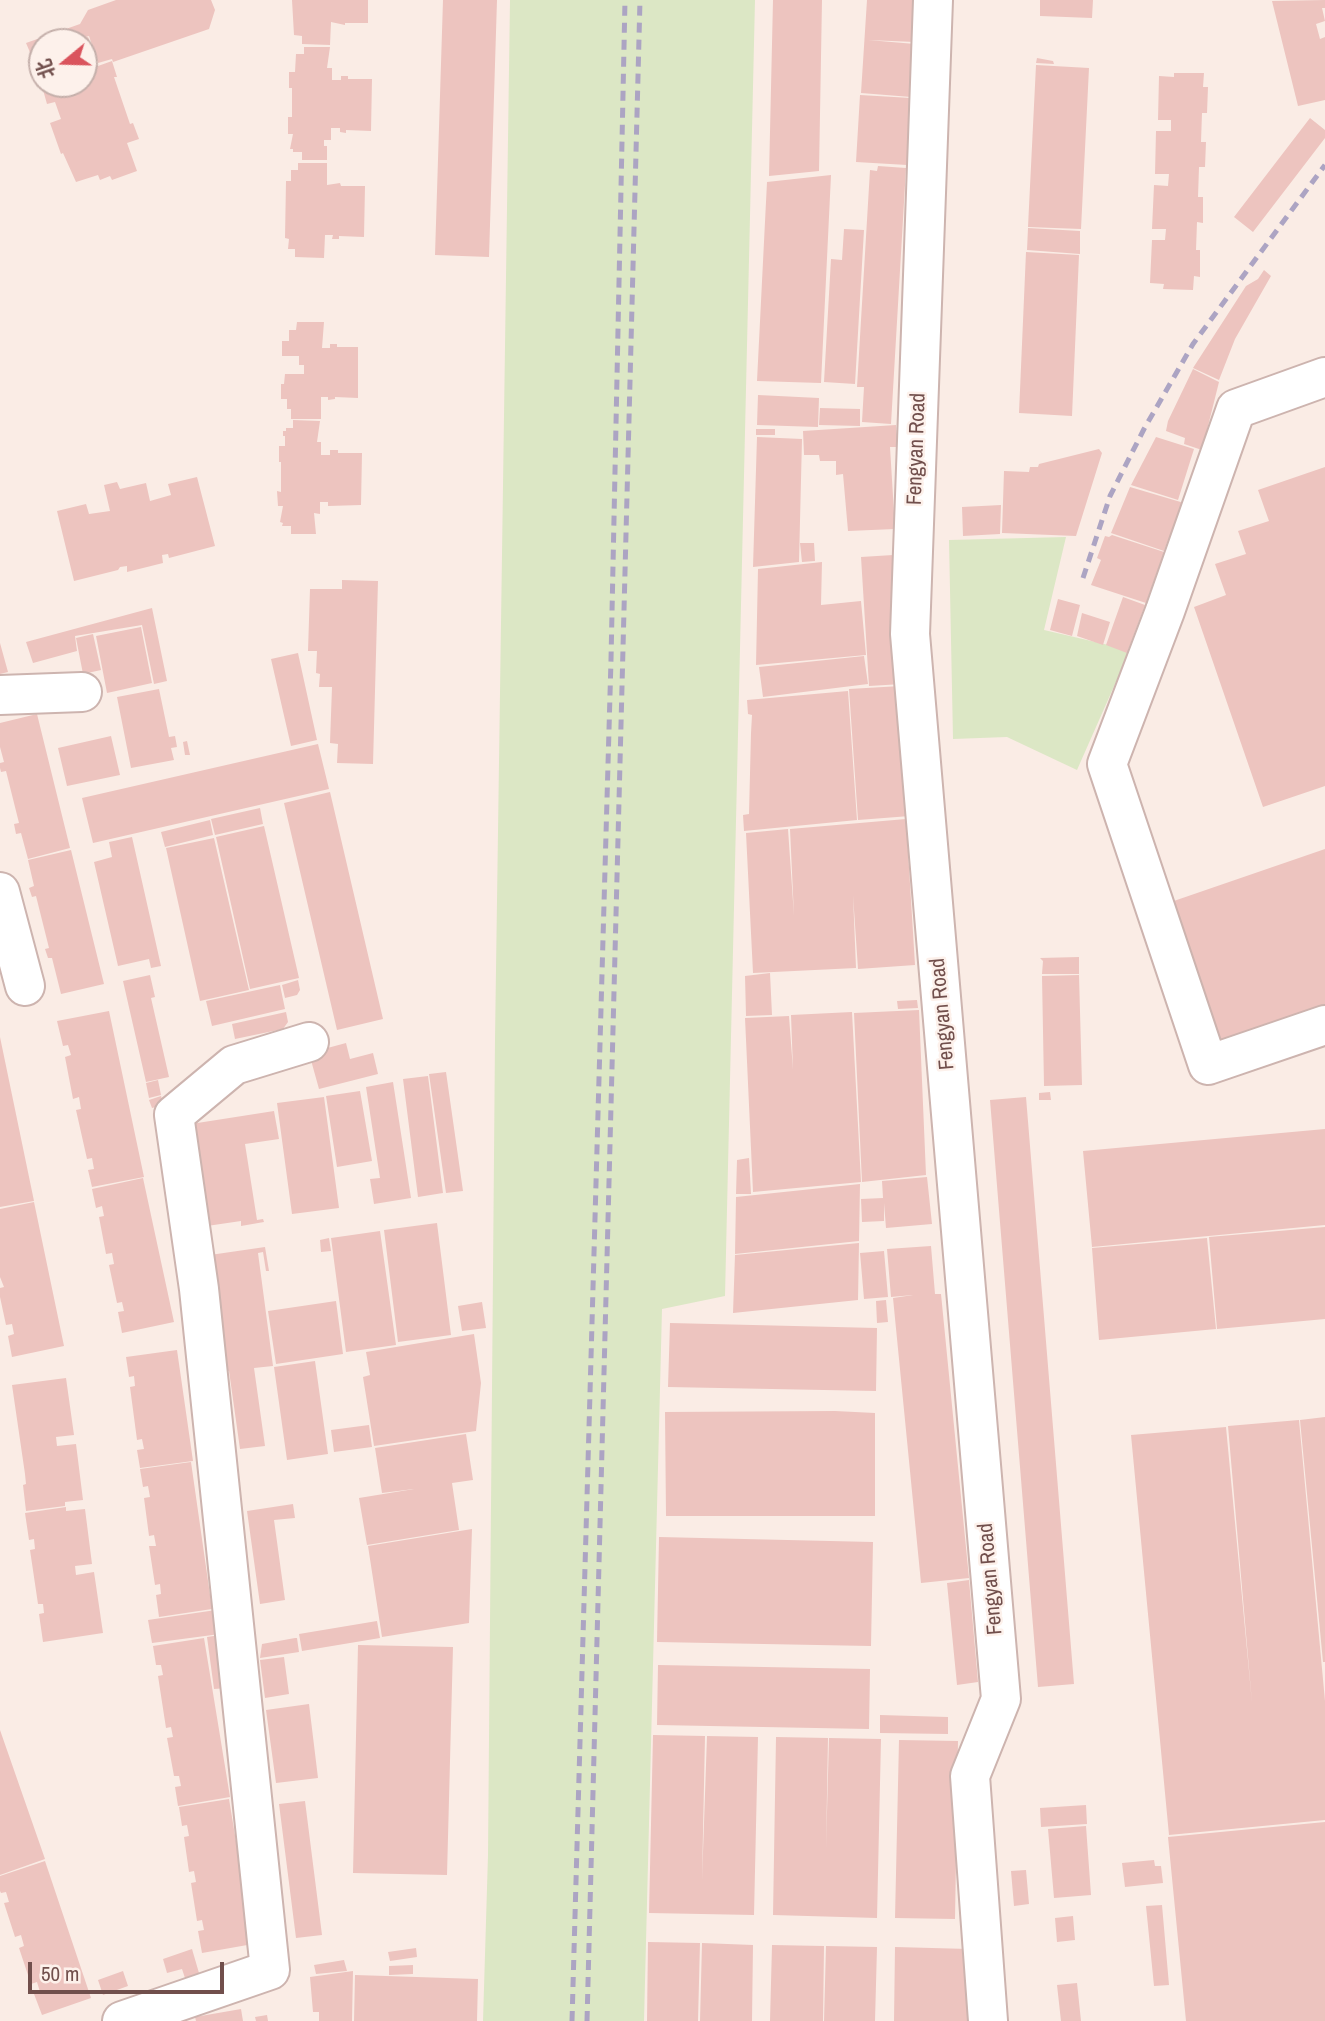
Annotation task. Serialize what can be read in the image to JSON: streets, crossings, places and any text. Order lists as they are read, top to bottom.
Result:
{
  "streets": {
    "street": ["Fengyan Road"]
  },
  "scale_bar": "50 m",
  "north": "left"
}
